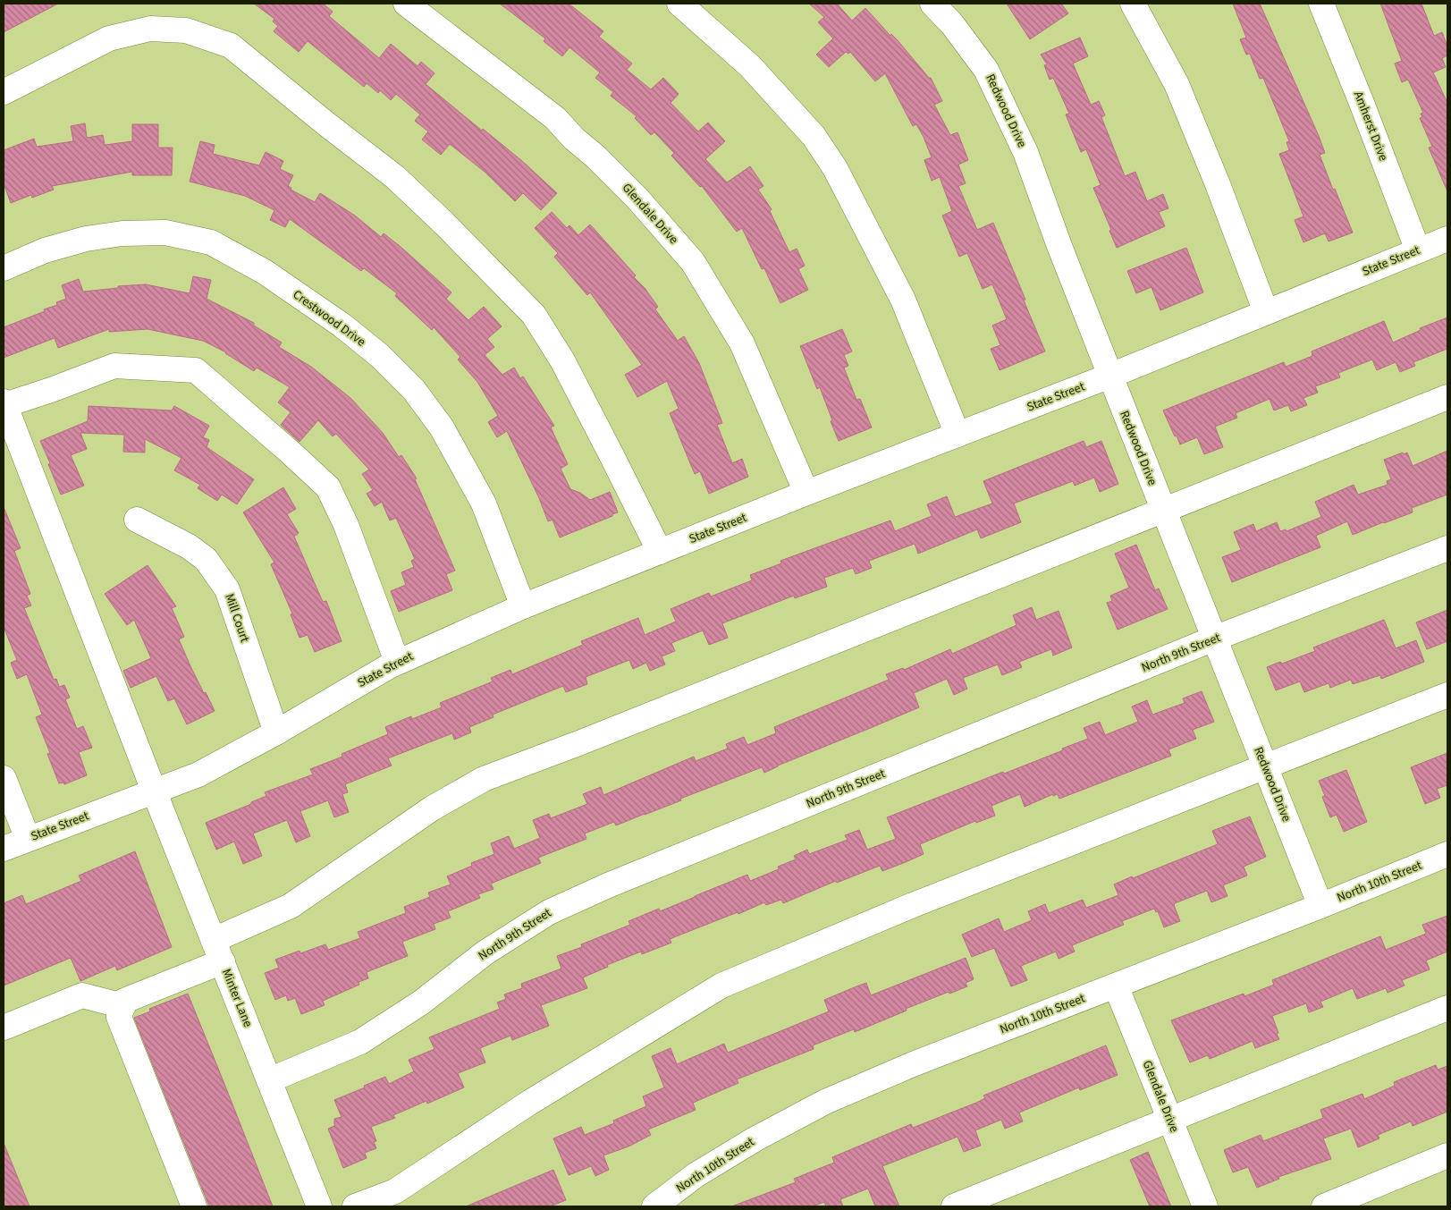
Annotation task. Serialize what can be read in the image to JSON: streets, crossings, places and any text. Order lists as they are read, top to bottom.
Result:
{
  "streets": {
    "street": [
      "Redwood Drive",
      "Amherst Drive",
      "Glendale Drive",
      "State Street",
      "Crestwood Drive",
      "Mill Court",
      "North 9th Street",
      "North 10th Street",
      "Minter Lane"
    ]
  },
  "crossings": [
    ["Redwood Drive", "State Street"],
    ["Redwood Drive", "North 9th Street"],
    ["Redwood Drive", "North 10th Street"],
    ["Amherst Drive", "State Street"],
    ["Glendale Drive", "State Street"],
    ["Glendale Drive", "North 10th Street"],
    ["State Street", "Crestwood Drive"],
    ["State Street", "Mill Court"],
    ["State Street", "Minter Lane"],
    ["North 9th Street", "Minter Lane"]
  ]
}
